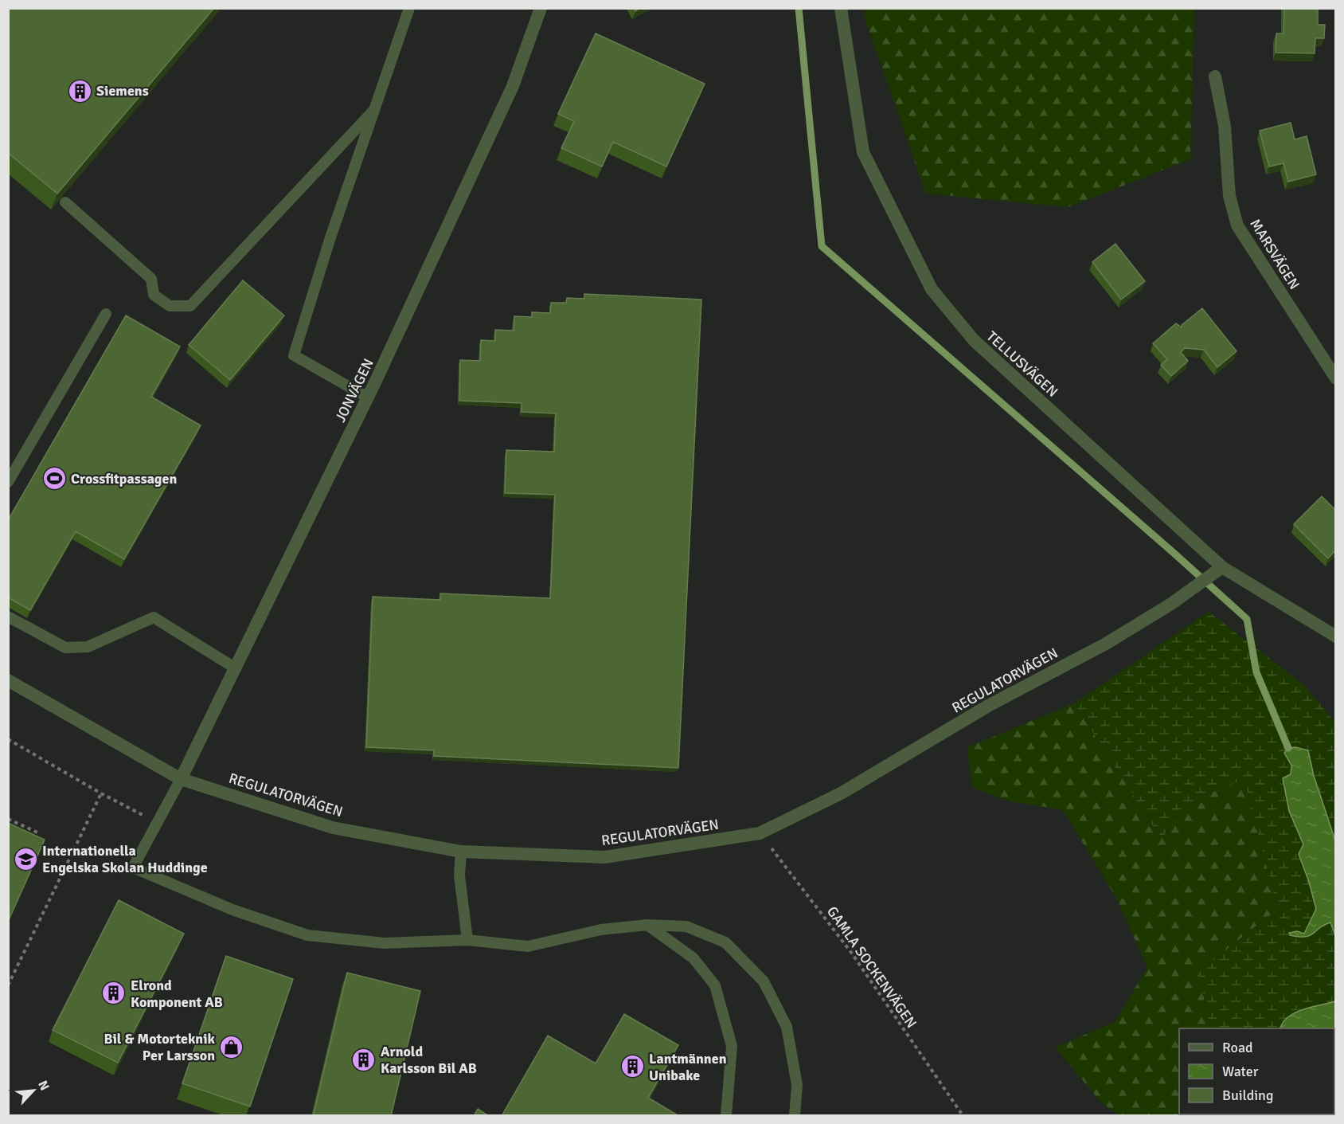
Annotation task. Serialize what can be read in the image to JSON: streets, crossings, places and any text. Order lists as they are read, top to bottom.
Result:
{
  "streets": {
    "street": [
      "MARSVÄGEN",
      "TELLUSVÄGEN",
      "JONVÄGEN",
      "REGULATORVÄGEN"
    ],
    "path": ["GAMLA SOCKENVÄGEN"]
  },
  "crossings": [
    ["TELLUSVÄGEN", "REGULATORVÄGEN"],
    ["JONVÄGEN", "REGULATORVÄGEN"],
    ["REGULATORVÄGEN", "GAMLA SOCKENVÄGEN"]
  ],
  "places": {
    "building": [
      "Siemens",
      "Elrond Komponent AB",
      "Arnold Karlsson Bil AB",
      "Lantmännen Unibake"
    ],
    "sports": ["Crossfitpassagen"],
    "school or university": ["Internationella Engelska Skolan Huddinge"],
    "shop": ["Bil & Motorteknik Per Larsson"]
  },
  "legend": ["Road", "Water", "Building"],
  "north": "top right"
}
